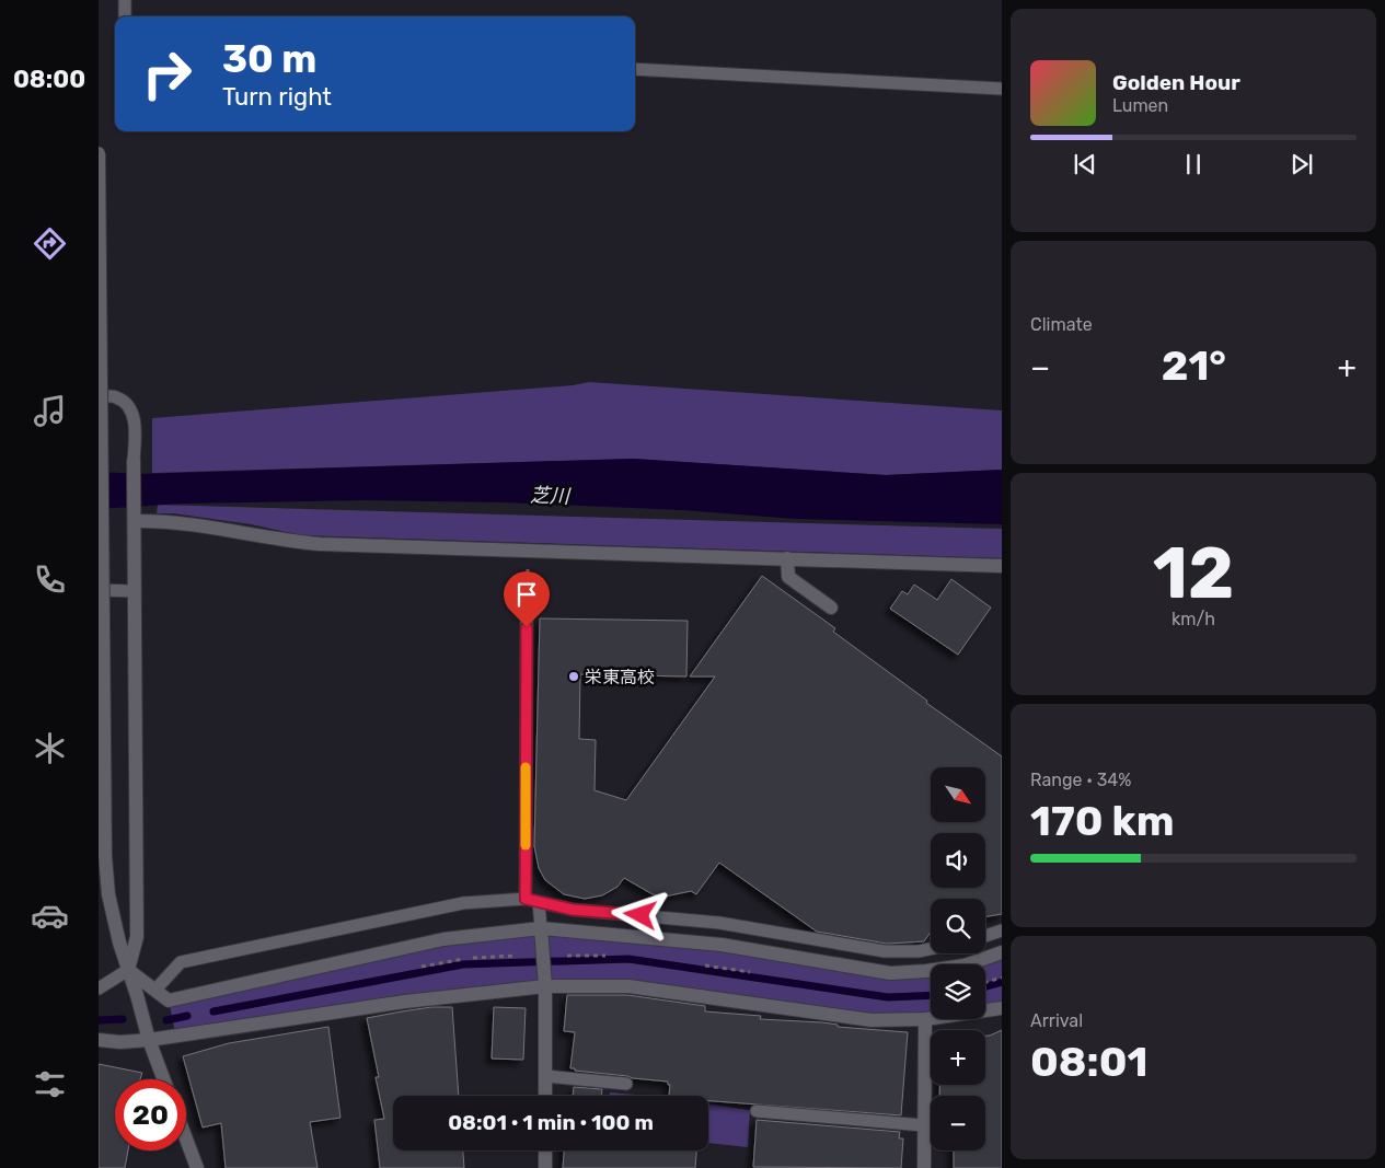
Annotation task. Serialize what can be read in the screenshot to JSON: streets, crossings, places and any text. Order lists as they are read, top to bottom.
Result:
{
  "water": ["芝川"],
  "places": ["栄東高校"],
  "north": "bottom right",
  "page": {
    "tabs": "08:00",
    "turn": ["30 m", "Turn right"],
    "song": ["Golden Hour", "Lumen"],
    "tile": [
      "Climate",
      ["12", "km/h"],
      ["Range · 34%", "170 km"],
      ["Arrival", "08:01"]
    ],
    "heat": ["−", "21°", "+"],
    "map_buttons": ["+", "−"],
    "limit": "20",
    "trip": "08:01 · 1 min · 100 m"
  }
}
